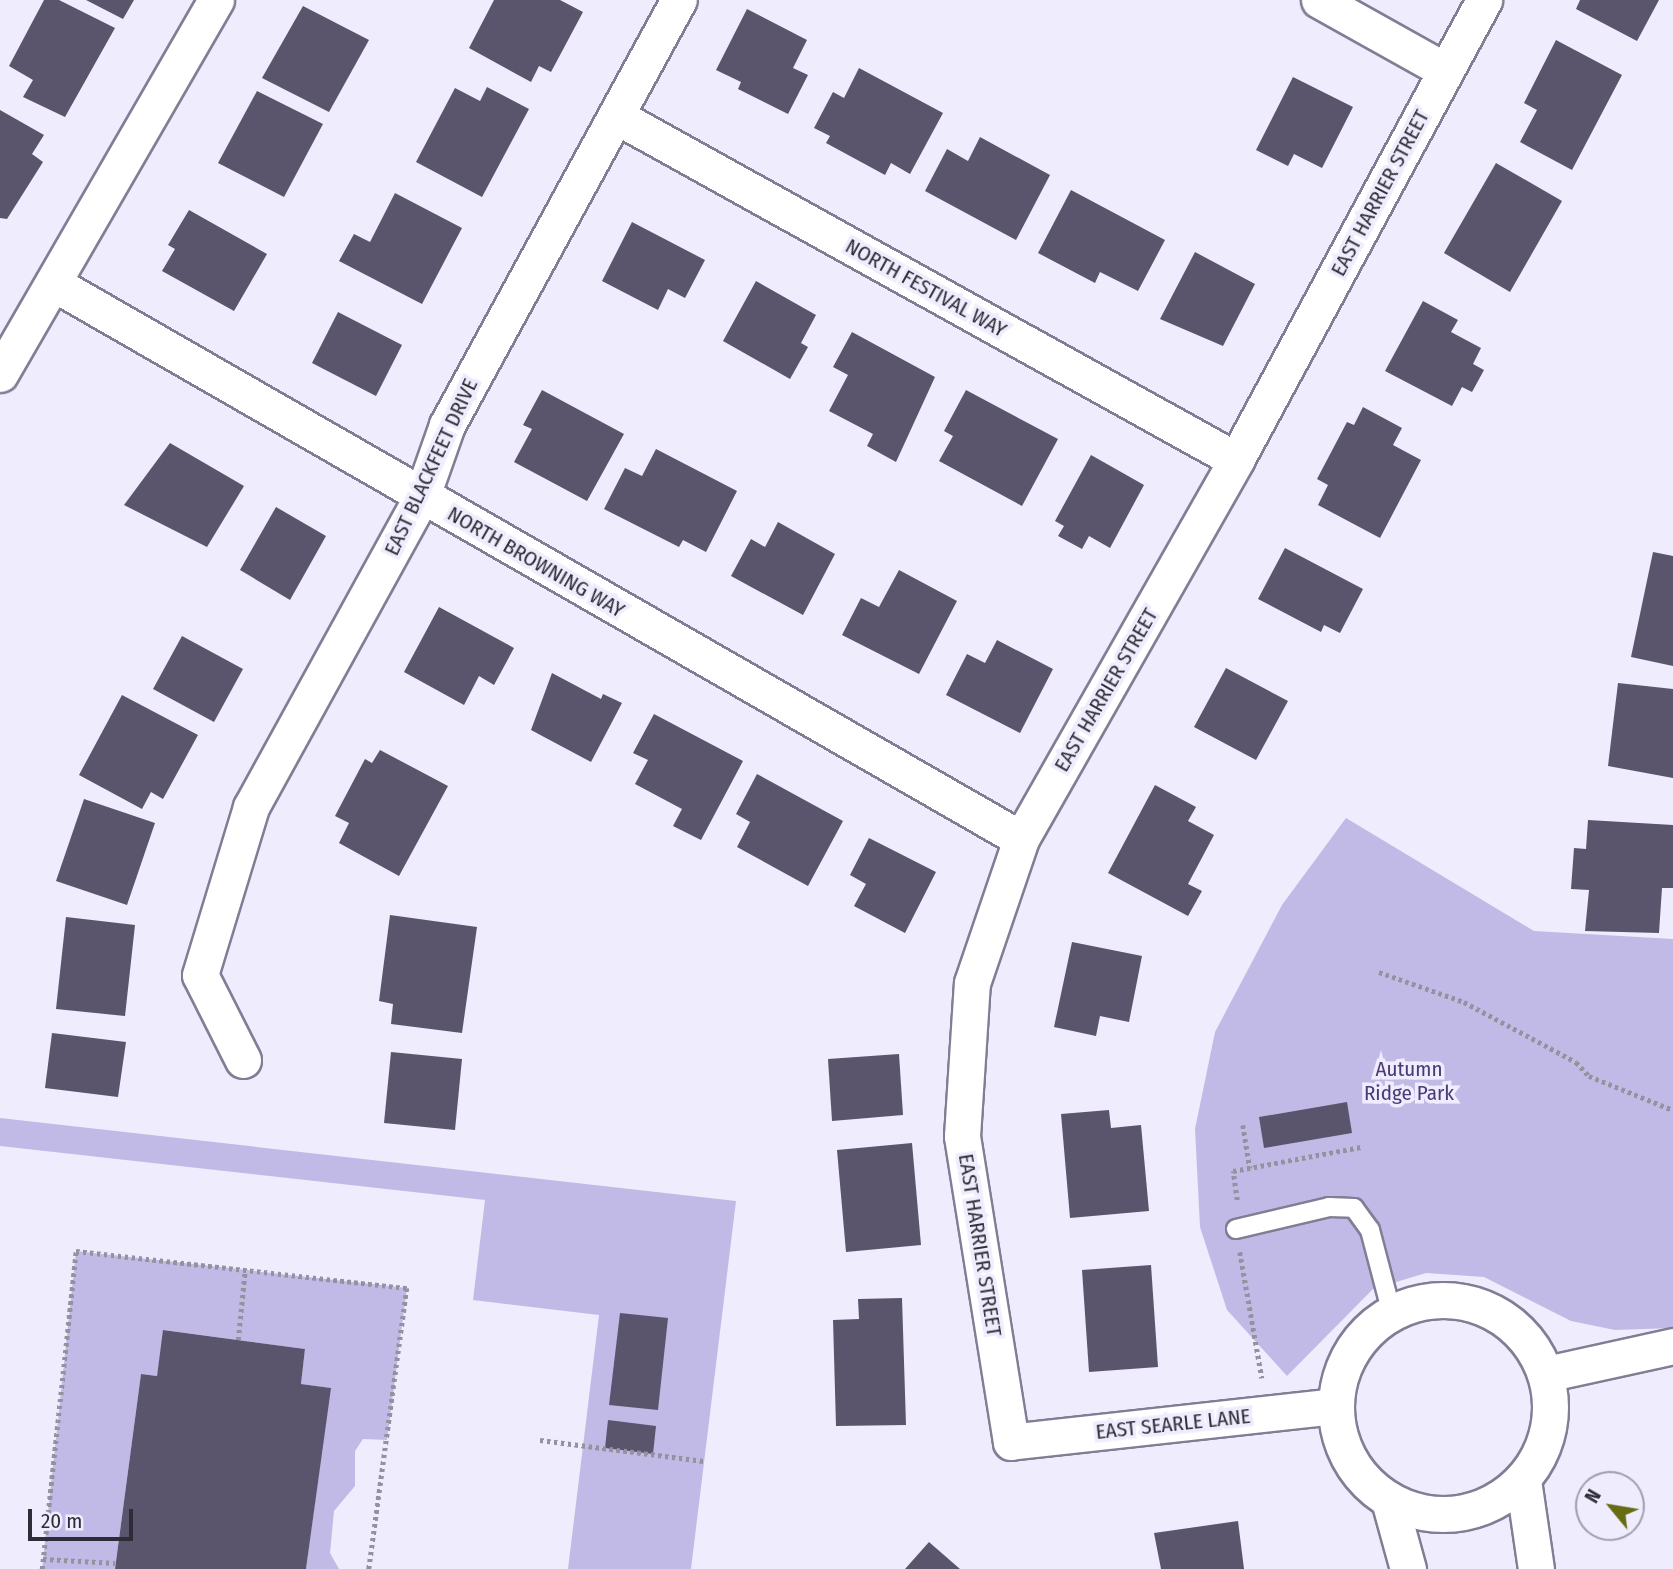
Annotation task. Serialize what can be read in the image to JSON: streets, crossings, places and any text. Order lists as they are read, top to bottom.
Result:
{
  "streets": {
    "street": [
      "EAST HARRIER STREET",
      "NORTH FESTIVAL WAY",
      "EAST BLACKFEET DRIVE",
      "NORTH BROWNING WAY",
      "EAST SEARLE LANE"
    ]
  },
  "crossings": [
    ["EAST HARRIER STREET", "NORTH FESTIVAL WAY"],
    ["EAST HARRIER STREET", "NORTH BROWNING WAY"],
    ["EAST HARRIER STREET", "EAST SEARLE LANE"],
    ["NORTH FESTIVAL WAY", "EAST BLACKFEET DRIVE"],
    ["EAST BLACKFEET DRIVE", "NORTH BROWNING WAY"]
  ],
  "parks": ["Autumn Ridge Park"],
  "scale_bar": "20 m",
  "north": "top left"
}
